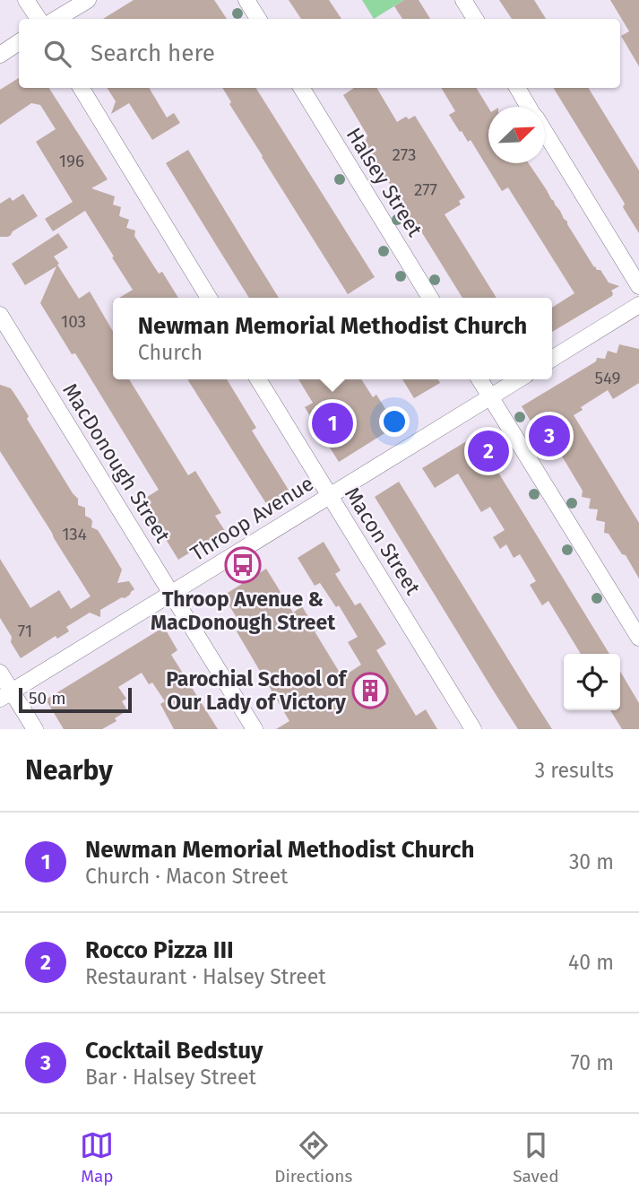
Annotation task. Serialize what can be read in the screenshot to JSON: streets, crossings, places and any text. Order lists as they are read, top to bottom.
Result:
{
  "streets": {
    "street": [
      "Halsey Street",
      "MacDonough Street",
      "Throop Avenue",
      "Macon Street"
    ]
  },
  "crossings": [
    ["MacDonough Street", "Throop Avenue"],
    ["Throop Avenue", "Macon Street"]
  ],
  "places": {
    "bus stop": ["Throop Avenue & MacDonough Street"],
    "building": ["Parochial School of Our Lady of Victory"]
  },
  "house_numbers": [
    "273",
    "196",
    "277",
    "103",
    "549",
    "134",
    "71"
  ],
  "scale_bar": "50 m",
  "north": "top right",
  "page": {
    "search": "Search here",
    "popup": ["Newman Memorial Methodist Church", "Church"],
    "pins": ["1", "3", "2"],
    "scale": "50 m",
    "heading": ["Nearby", "3 results"],
    "list": [
      {
        "mark": "1",
        "name": "Newman Memorial Methodist Church",
        "note": "Church · Macon Street",
        "value": "30 m"
      },
      {
        "mark": "2",
        "name": "Rocco Pizza III",
        "note": "Restaurant · Halsey Street",
        "value": "40 m"
      },
      {
        "mark": "3",
        "name": "Cocktail Bedstuy",
        "note": "Bar · Halsey Street",
        "value": "70 m"
      }
    ],
    "nav": ["Map", "Directions", "Saved"]
  }
}
